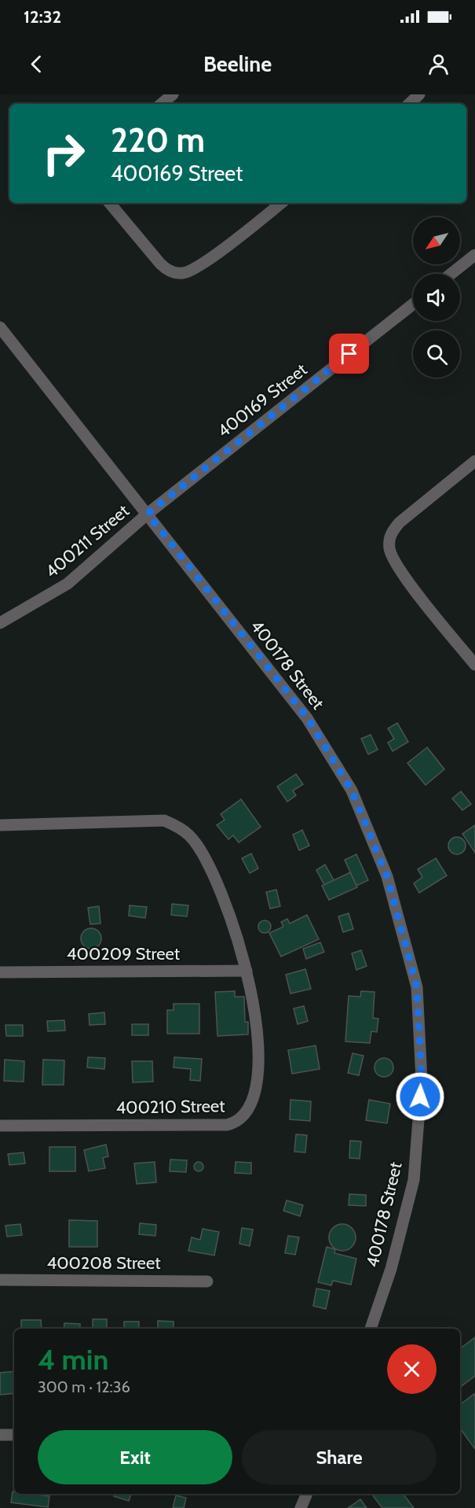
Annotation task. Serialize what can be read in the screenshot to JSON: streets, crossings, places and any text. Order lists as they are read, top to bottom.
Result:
{
  "streets": {
    "street": [
      "400169 Street",
      "400211 Street",
      "400178 Street",
      "400209 Street",
      "400210 Street",
      "400208 Street"
    ]
  },
  "crossings": [
    ["400169 Street", "400211 Street"],
    ["400169 Street", "400178 Street"],
    ["400211 Street", "400178 Street"],
    ["400209 Street", "400210 Street"]
  ],
  "north": "bottom left",
  "page": {
    "status": "12:32",
    "header": "Beeline",
    "turn": ["220 m", "400169 Street"],
    "heading": ["4 min", "300 m · 12:36"],
    "buttons": ["Exit", "Share"]
  }
}
